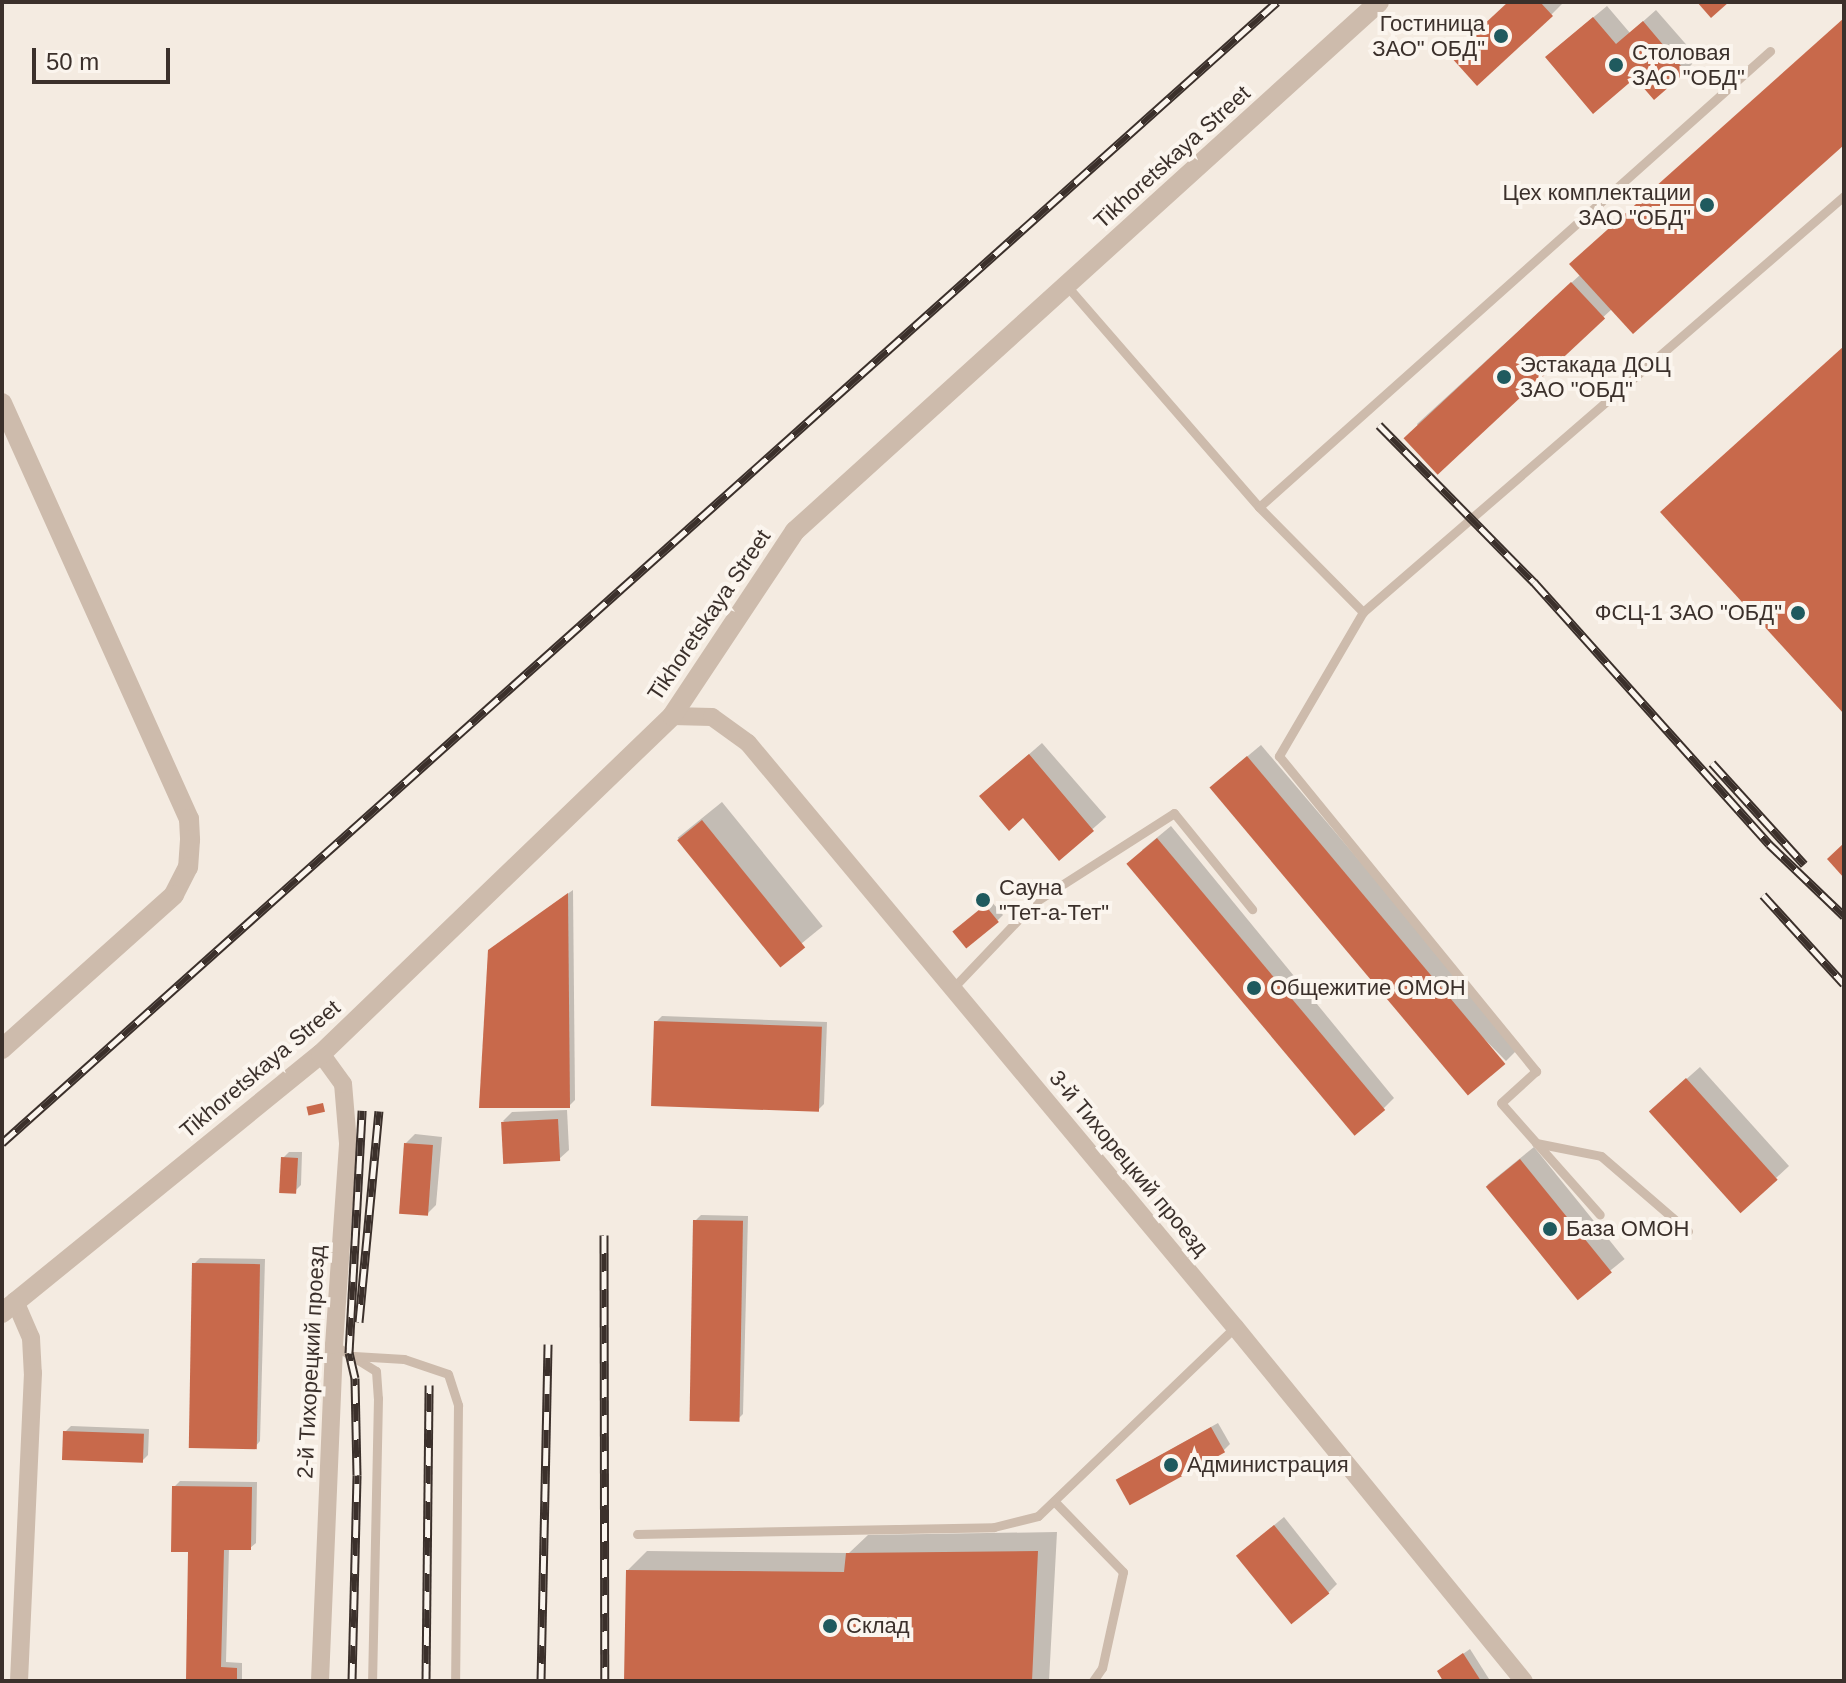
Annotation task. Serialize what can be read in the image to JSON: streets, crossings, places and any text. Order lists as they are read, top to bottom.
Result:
{
  "streets": {
    "street": ["Tikhoretskaya Street", "3-й Тихорецкий проезд", "2-й Тихорецкий проезд"]
  },
  "crossings": [
    ["Tikhoretskaya Street", "3-й Тихорецкий проезд"],
    ["Tikhoretskaya Street", "2-й Тихорецкий проезд"]
  ],
  "places": [
    "Гостиница ЗАО\" ОБД\"",
    "Столовая ЗАО \"ОБД\"",
    "Цех комплектации ЗАО \"ОБД\"",
    "Эстакада ДОЦ ЗАО \"ОБД\"",
    "ФСЦ-1 ЗАО \"ОБД\"",
    "Сауна \"Тет-а-Тет\"",
    "Общежитие ОМОН",
    "База ОМОН",
    "Администрация",
    "Склад"
  ],
  "scale_bar": "50 m"
}
